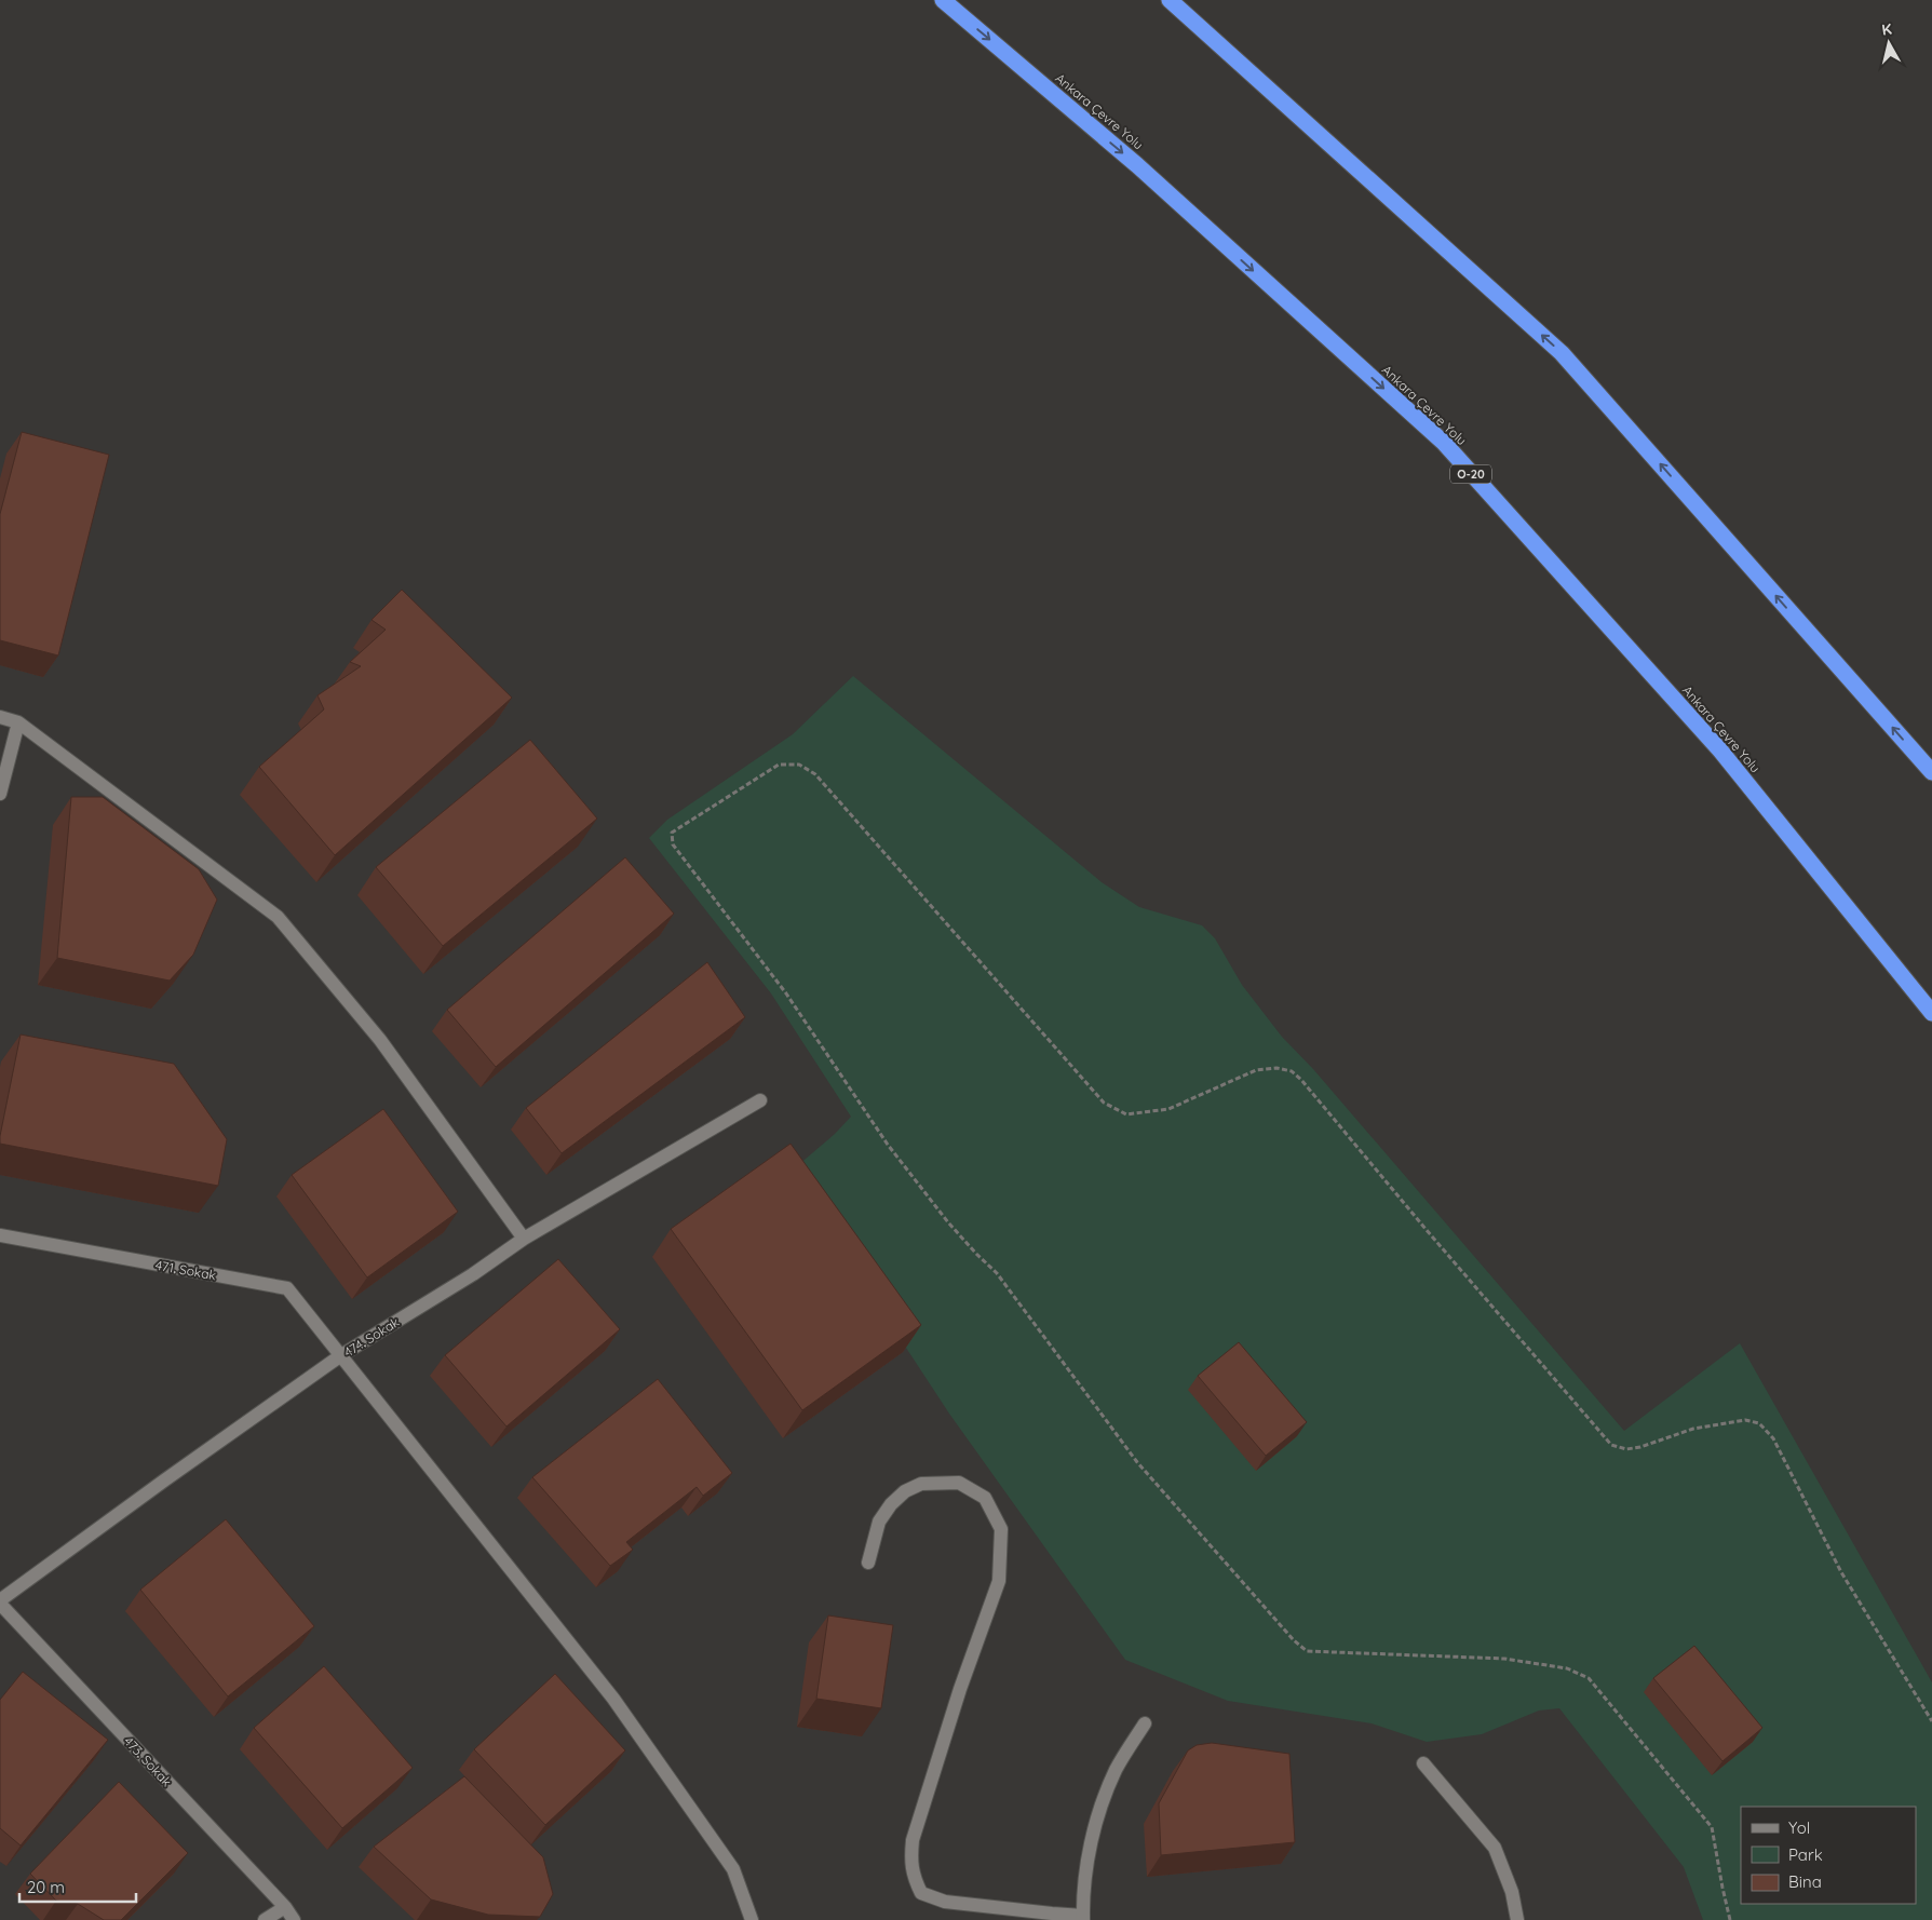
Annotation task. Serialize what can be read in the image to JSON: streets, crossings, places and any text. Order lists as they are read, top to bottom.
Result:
{
  "streets": {
    "highway": ["Ankara Çevre Yolu", "O-20"],
    "street": ["471. Sokak", "474. Sokak", "473. Sokak"]
  },
  "crossings": [
    ["471. Sokak", "474. Sokak"],
    ["474. Sokak", "473. Sokak"]
  ],
  "legend": ["Yol", "Park", "Bina"],
  "scale_bar": "20 m",
  "north": "top"
}
